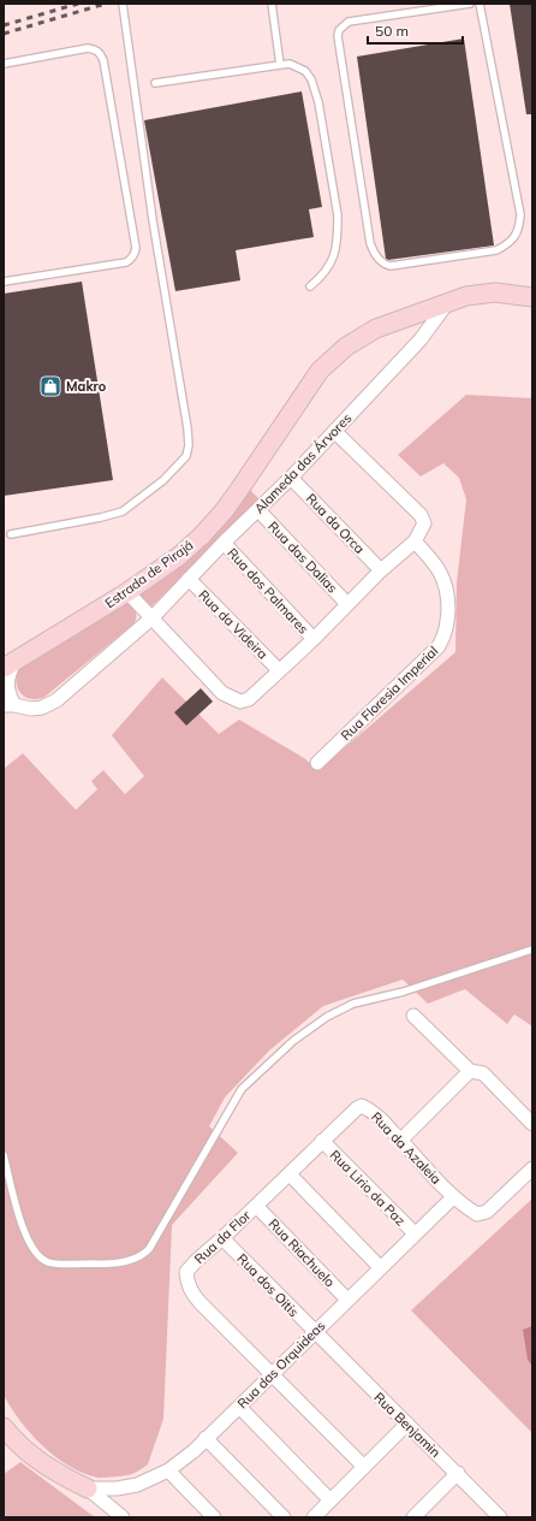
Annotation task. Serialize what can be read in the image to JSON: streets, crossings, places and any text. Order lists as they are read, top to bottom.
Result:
{
  "streets": {
    "main road": ["Estrada de Pirajá"],
    "street": [
      "Alameda das Árvores",
      "Rua da Orca",
      "Rua das Dalias",
      "Rua dos Palmares",
      "Rua da Videira",
      "Rua Floresia Imperial",
      "Rua da Azaleia",
      "Rua Lirio da Paz",
      "Rua da Flor",
      "Rua Riachuelo",
      "Rua dos Oitis",
      "Rua das Orquideas",
      "Rua Benjamin"
    ]
  },
  "crossings": [
    ["Alameda das Árvores", "Rua da Orca"],
    ["Alameda das Árvores", "Rua das Dalias"],
    ["Alameda das Árvores", "Estrada de Pirajá"],
    ["Alameda das Árvores", "Rua dos Palmares"],
    ["Alameda das Árvores", "Rua da Videira"],
    ["Rua da Azaleia", "Rua da Flor"],
    ["Rua da Azaleia", "Rua das Orquideas"],
    ["Rua Lirio da Paz", "Rua da Flor"],
    ["Rua Lirio da Paz", "Rua das Orquideas"],
    ["Rua da Flor", "Rua Riachuelo"],
    ["Rua da Flor", "Rua dos Oitis"],
    ["Rua da Flor", "Rua das Orquideas"],
    ["Rua Riachuelo", "Rua das Orquideas"],
    ["Rua dos Oitis", "Rua das Orquideas"],
    ["Rua dos Oitis", "Rua Benjamin"],
    ["Rua das Orquideas", "Rua Benjamin"]
  ],
  "places": {
    "shop": ["Makro"]
  },
  "scale_bar": "50 m"
}
